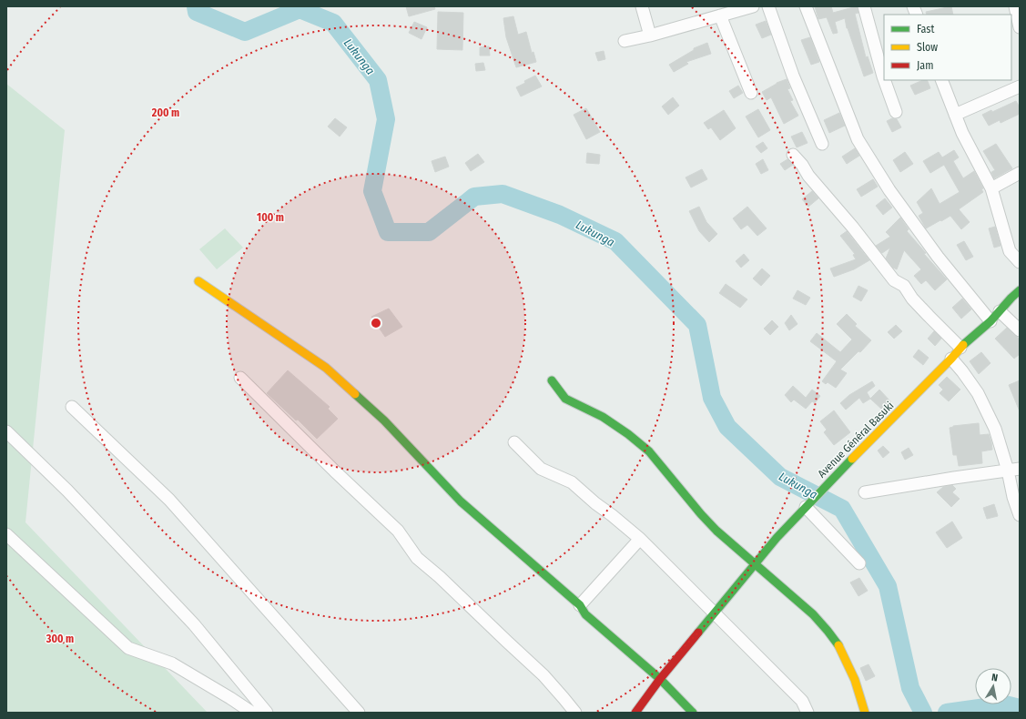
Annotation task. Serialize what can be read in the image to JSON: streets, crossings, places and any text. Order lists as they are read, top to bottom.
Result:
{
  "streets": {
    "street": ["Avenue Général Basuki"]
  },
  "water": ["Lukunga"],
  "legend": ["Fast", "Slow", "Jam"],
  "north": "top",
  "rings": ["200 m", "100 m", "300 m"]
}
